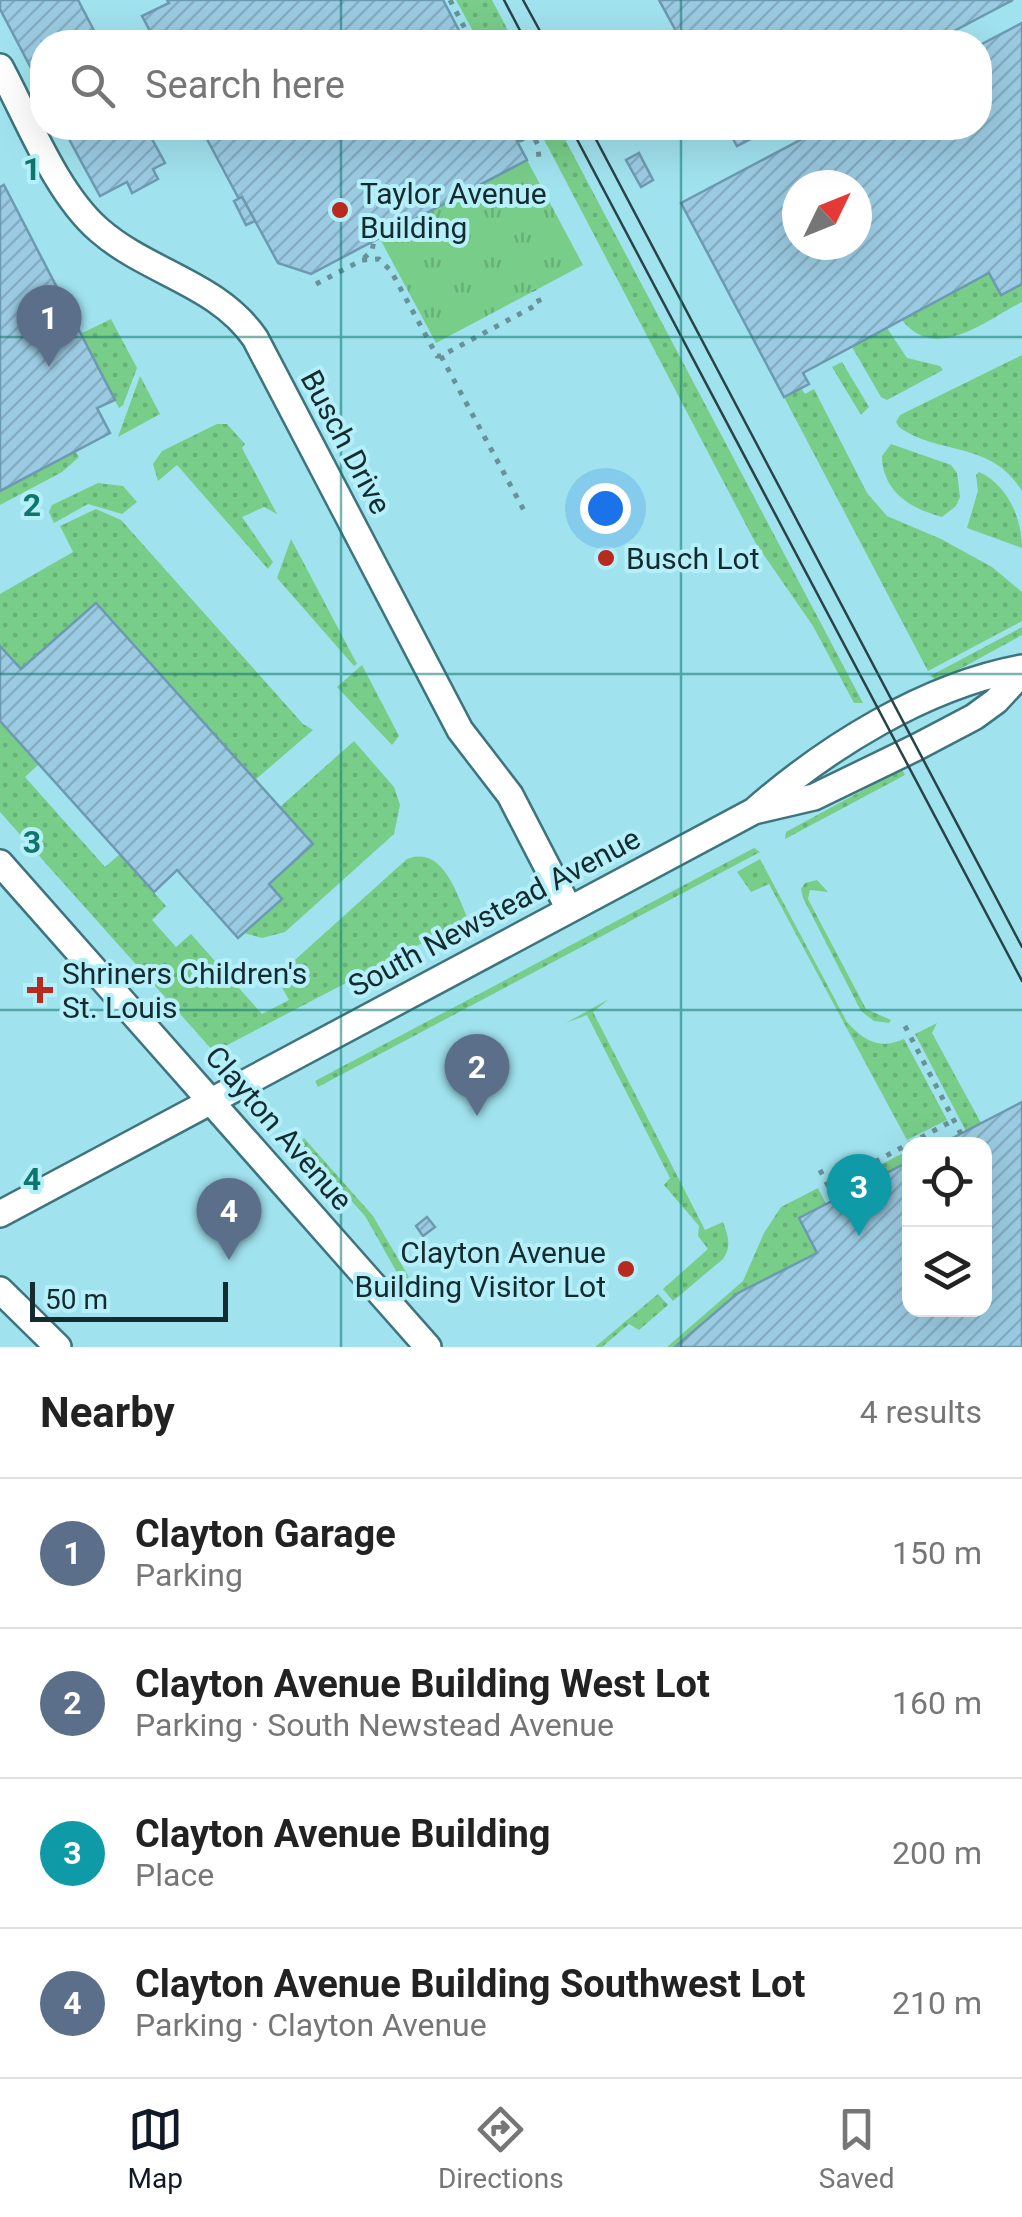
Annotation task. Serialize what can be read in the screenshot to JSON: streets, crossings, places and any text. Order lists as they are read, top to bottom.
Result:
{
  "streets": {
    "street": ["Busch Drive", "South Newstead Avenue", "Clayton Avenue"]
  },
  "crossings": [
    ["Busch Drive", "South Newstead Avenue"],
    ["South Newstead Avenue", "Clayton Avenue"]
  ],
  "places": {
    "other": ["Taylor Avenue Building", "Busch Lot", "Clayton Avenue Building Visitor Lot"],
    "health": ["Shriners Children's St. Louis"]
  },
  "scale_bar": "50 m",
  "north": "top right",
  "page": {
    "search": "Search here",
    "pins": [
      "1",
      "2",
      "3",
      "4"
    ],
    "scale": "50 m",
    "heading": ["Nearby", "4 results"],
    "list": [
      {
        "mark": "1",
        "name": "Clayton Garage",
        "note": "Parking",
        "value": "150 m"
      },
      {
        "mark": "2",
        "name": "Clayton Avenue Building West Lot",
        "note": "Parking · South Newstead Avenue",
        "value": "160 m"
      },
      {
        "mark": "3",
        "name": "Clayton Avenue Building",
        "note": "Place",
        "value": "200 m"
      },
      {
        "mark": "4",
        "name": "Clayton Avenue Building Southwest Lot",
        "note": "Parking · Clayton Avenue",
        "value": "210 m"
      }
    ],
    "nav": ["Map", "Directions", "Saved"]
  },
  "grid": {
    "rows": [
      "1",
      "2",
      "3",
      "4"
    ]
  }
}
